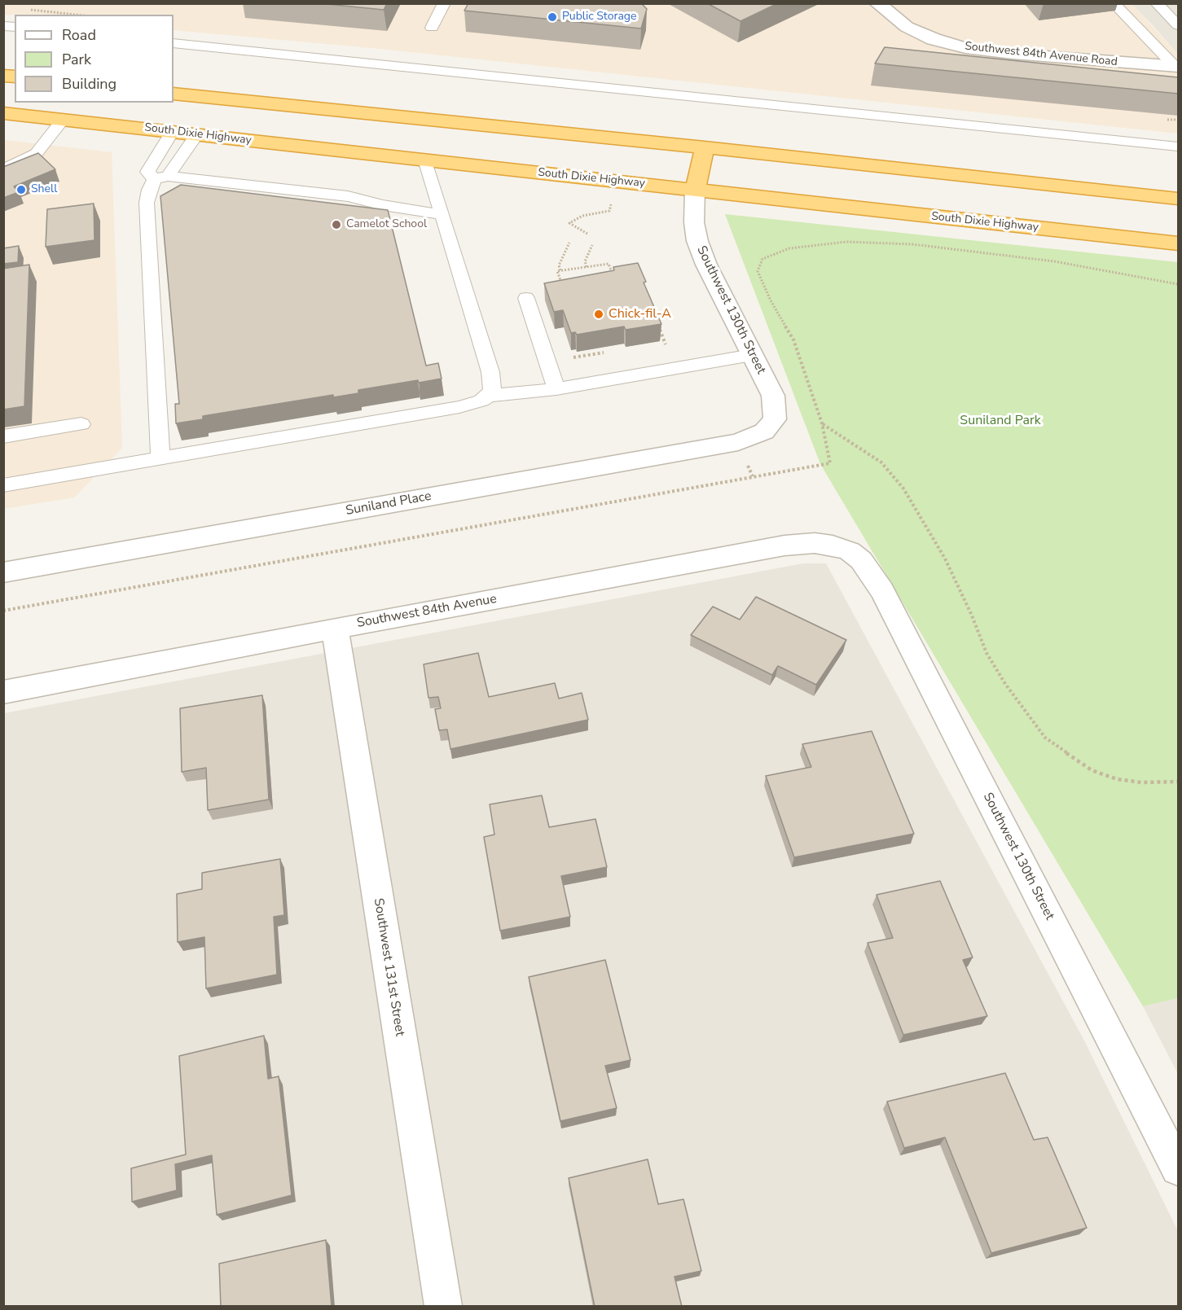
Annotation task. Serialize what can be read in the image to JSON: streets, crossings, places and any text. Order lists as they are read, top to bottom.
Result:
{
  "streets": {
    "highway": ["South Dixie Highway"],
    "street": [
      "Southwest 84th Avenue Road",
      "Southwest 130th Street",
      "Suniland Place",
      "Southwest 84th Avenue",
      "Southwest 131st Street"
    ]
  },
  "crossings": [
    ["South Dixie Highway", "Southwest 130th Street"],
    ["Southwest 130th Street", "Suniland Place"],
    ["Southwest 130th Street", "Southwest 84th Avenue"],
    ["Southwest 84th Avenue", "Southwest 131st Street"]
  ],
  "parks": ["Suniland Park"],
  "places": [
    "Public Storage",
    "Shell",
    "Camelot School",
    "Chick-fil-A"
  ],
  "legend": ["Road", "Park", "Building"]
}
